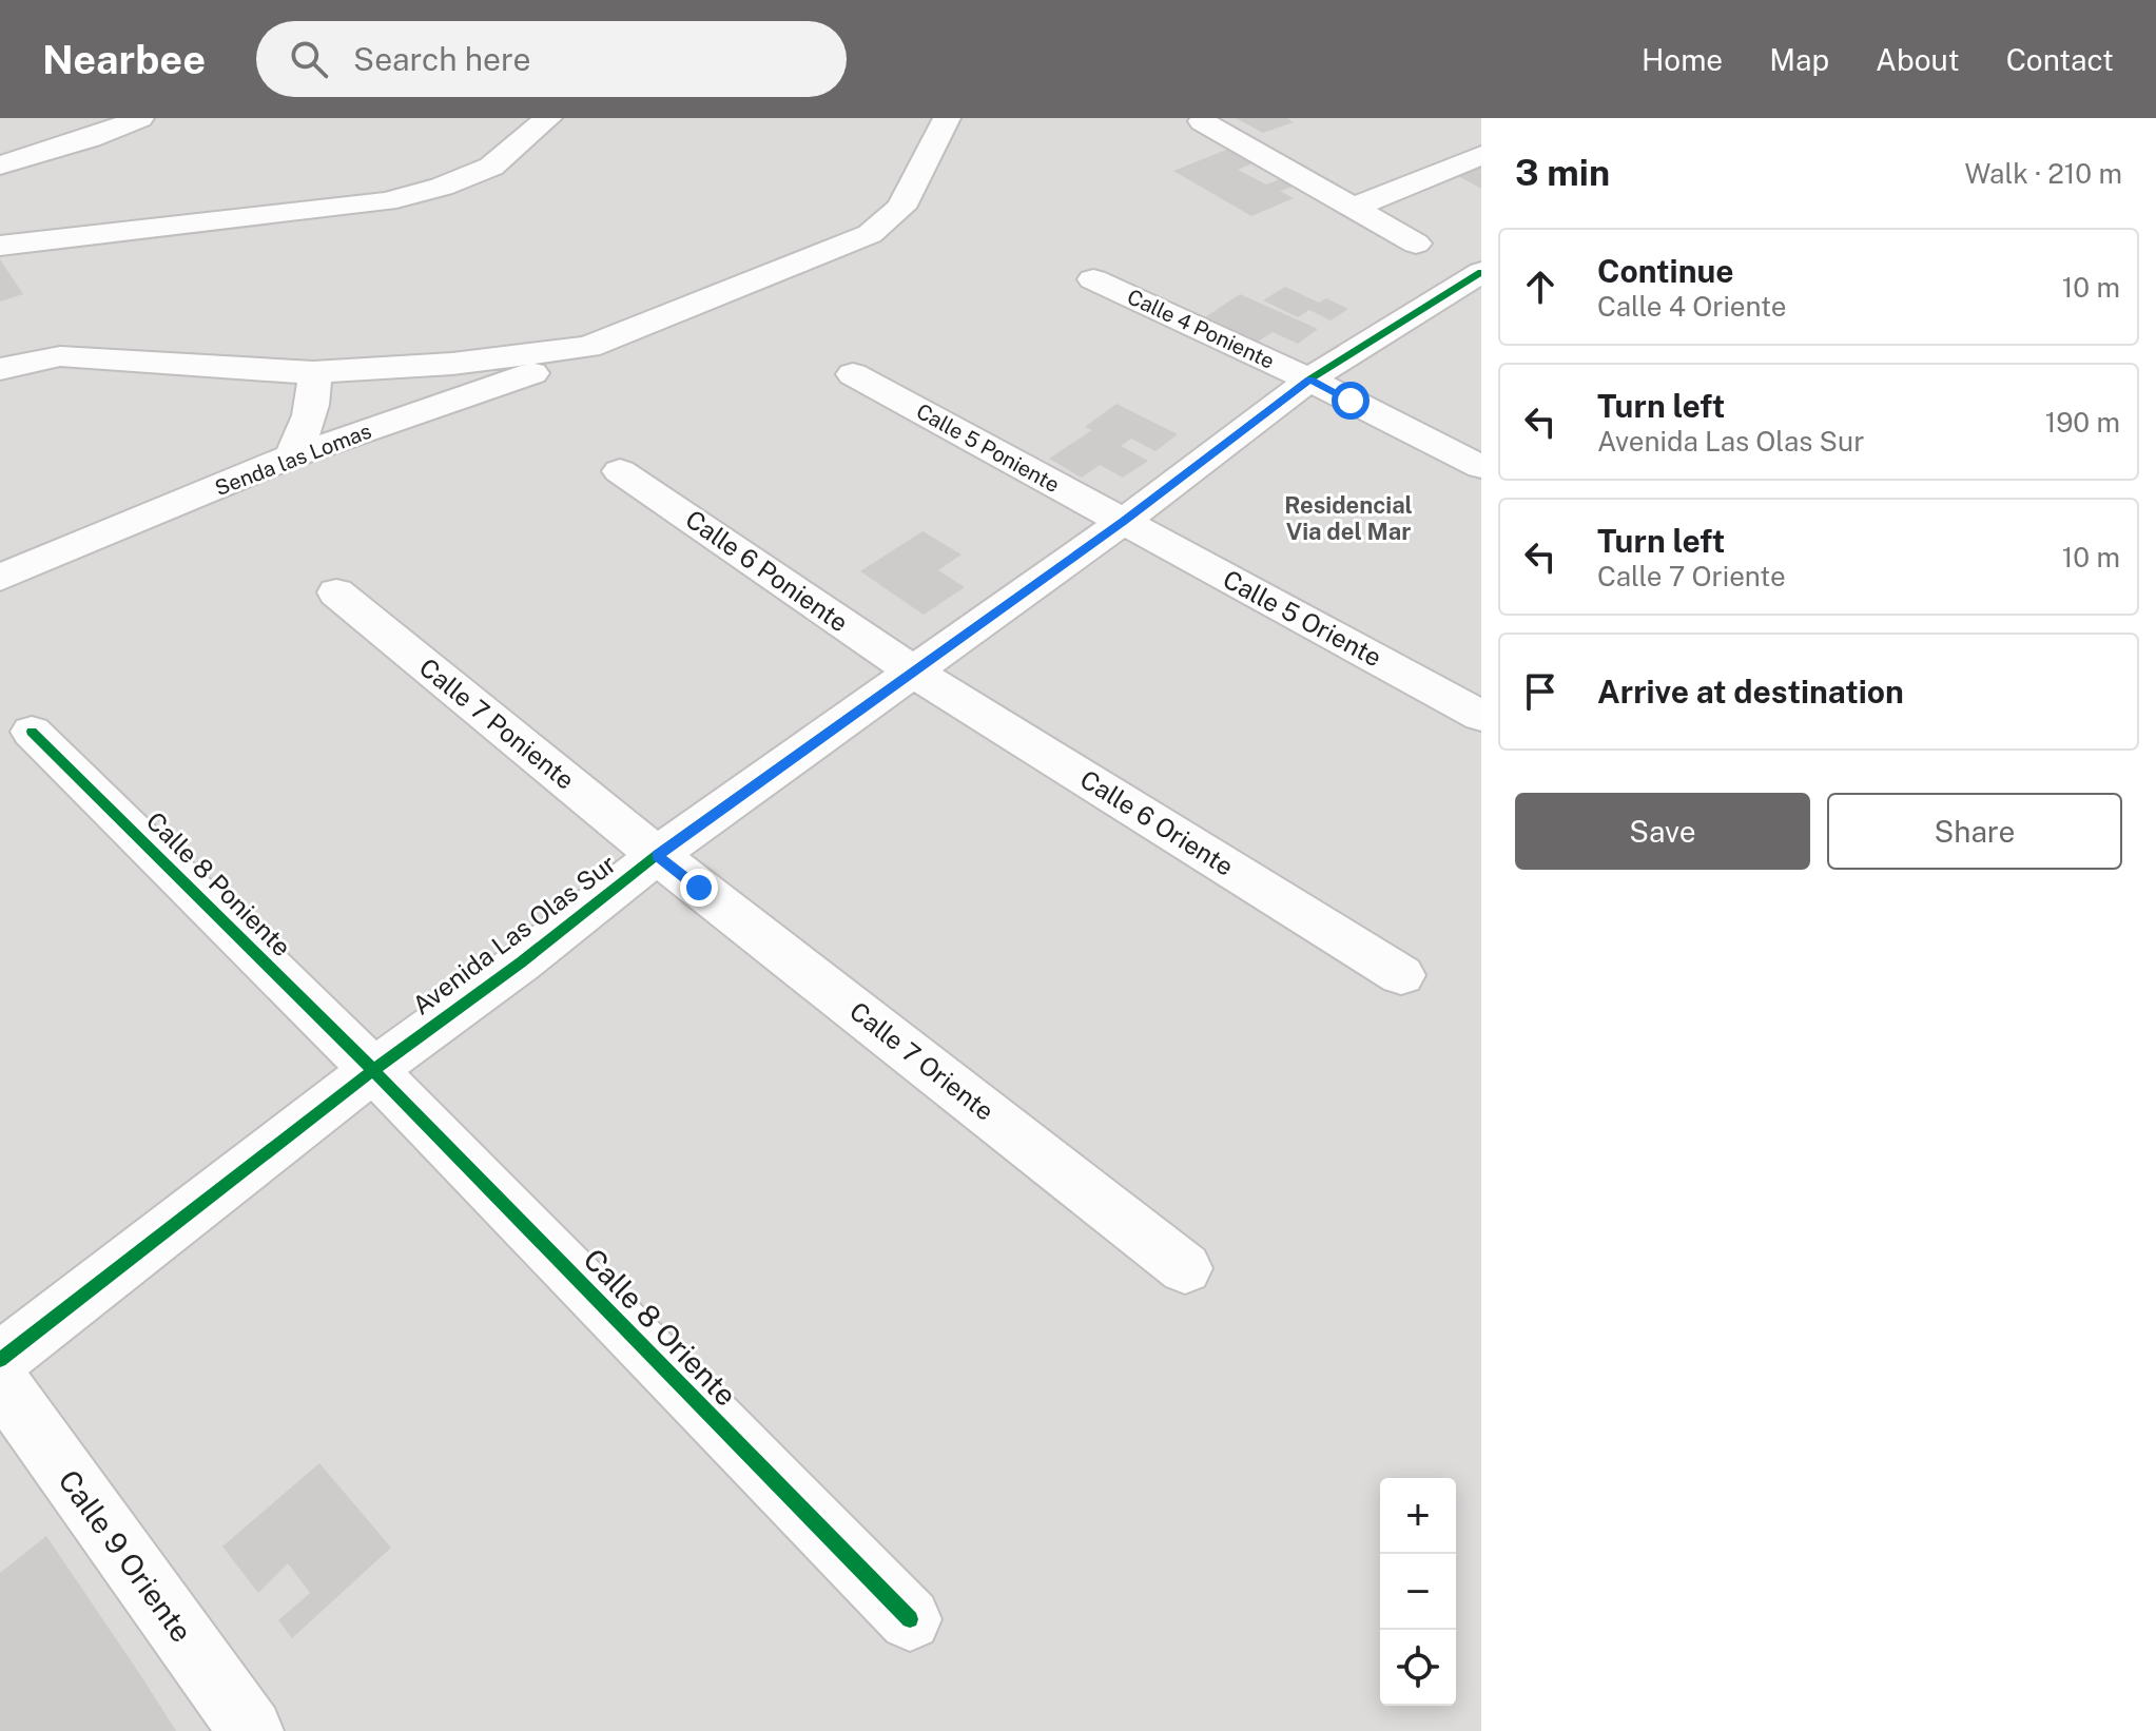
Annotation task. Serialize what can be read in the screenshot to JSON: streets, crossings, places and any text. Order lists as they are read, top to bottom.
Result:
{
  "streets": {
    "street": [
      "Calle 4 Poniente",
      "Calle 5 Poniente",
      "Senda las Lomas",
      "Calle 6 Poniente",
      "Calle 5 Oriente",
      "Calle 7 Poniente",
      "Calle 6 Oriente",
      "Calle 8 Poniente",
      "Avenida Las Olas Sur",
      "Calle 7 Oriente",
      "Calle 8 Oriente",
      "Calle 9 Oriente"
    ]
  },
  "crossings": [
    ["Calle 4 Poniente", "Avenida Las Olas Sur"],
    ["Calle 5 Poniente", "Calle 5 Oriente"],
    ["Calle 5 Poniente", "Avenida Las Olas Sur"],
    ["Calle 6 Poniente", "Calle 6 Oriente"],
    ["Calle 6 Poniente", "Avenida Las Olas Sur"],
    ["Calle 5 Oriente", "Avenida Las Olas Sur"],
    ["Calle 7 Poniente", "Avenida Las Olas Sur"],
    ["Calle 7 Poniente", "Calle 7 Oriente"],
    ["Calle 6 Oriente", "Avenida Las Olas Sur"],
    ["Calle 8 Poniente", "Avenida Las Olas Sur"],
    ["Calle 8 Poniente", "Calle 8 Oriente"],
    ["Avenida Las Olas Sur", "Calle 7 Oriente"],
    ["Avenida Las Olas Sur", "Calle 8 Oriente"]
  ],
  "districts": ["Residencial Via del Mar"],
  "page": {
    "header": "Nearbee",
    "search": "Search here",
    "nav": [
      "Home",
      "Map",
      "About",
      "Contact"
    ],
    "heading": ["3 min", "Walk · 210 m"],
    "list": [
      ["Continue", "Calle 4 Oriente", "10 m"],
      ["Turn left", "Avenida Las Olas Sur", "190 m"],
      ["Turn left", "Calle 7 Oriente", "10 m"],
      "Arrive at destination"
    ],
    "buttons": ["Save", "Share"],
    "map_buttons": ["+", "−"]
  }
}
